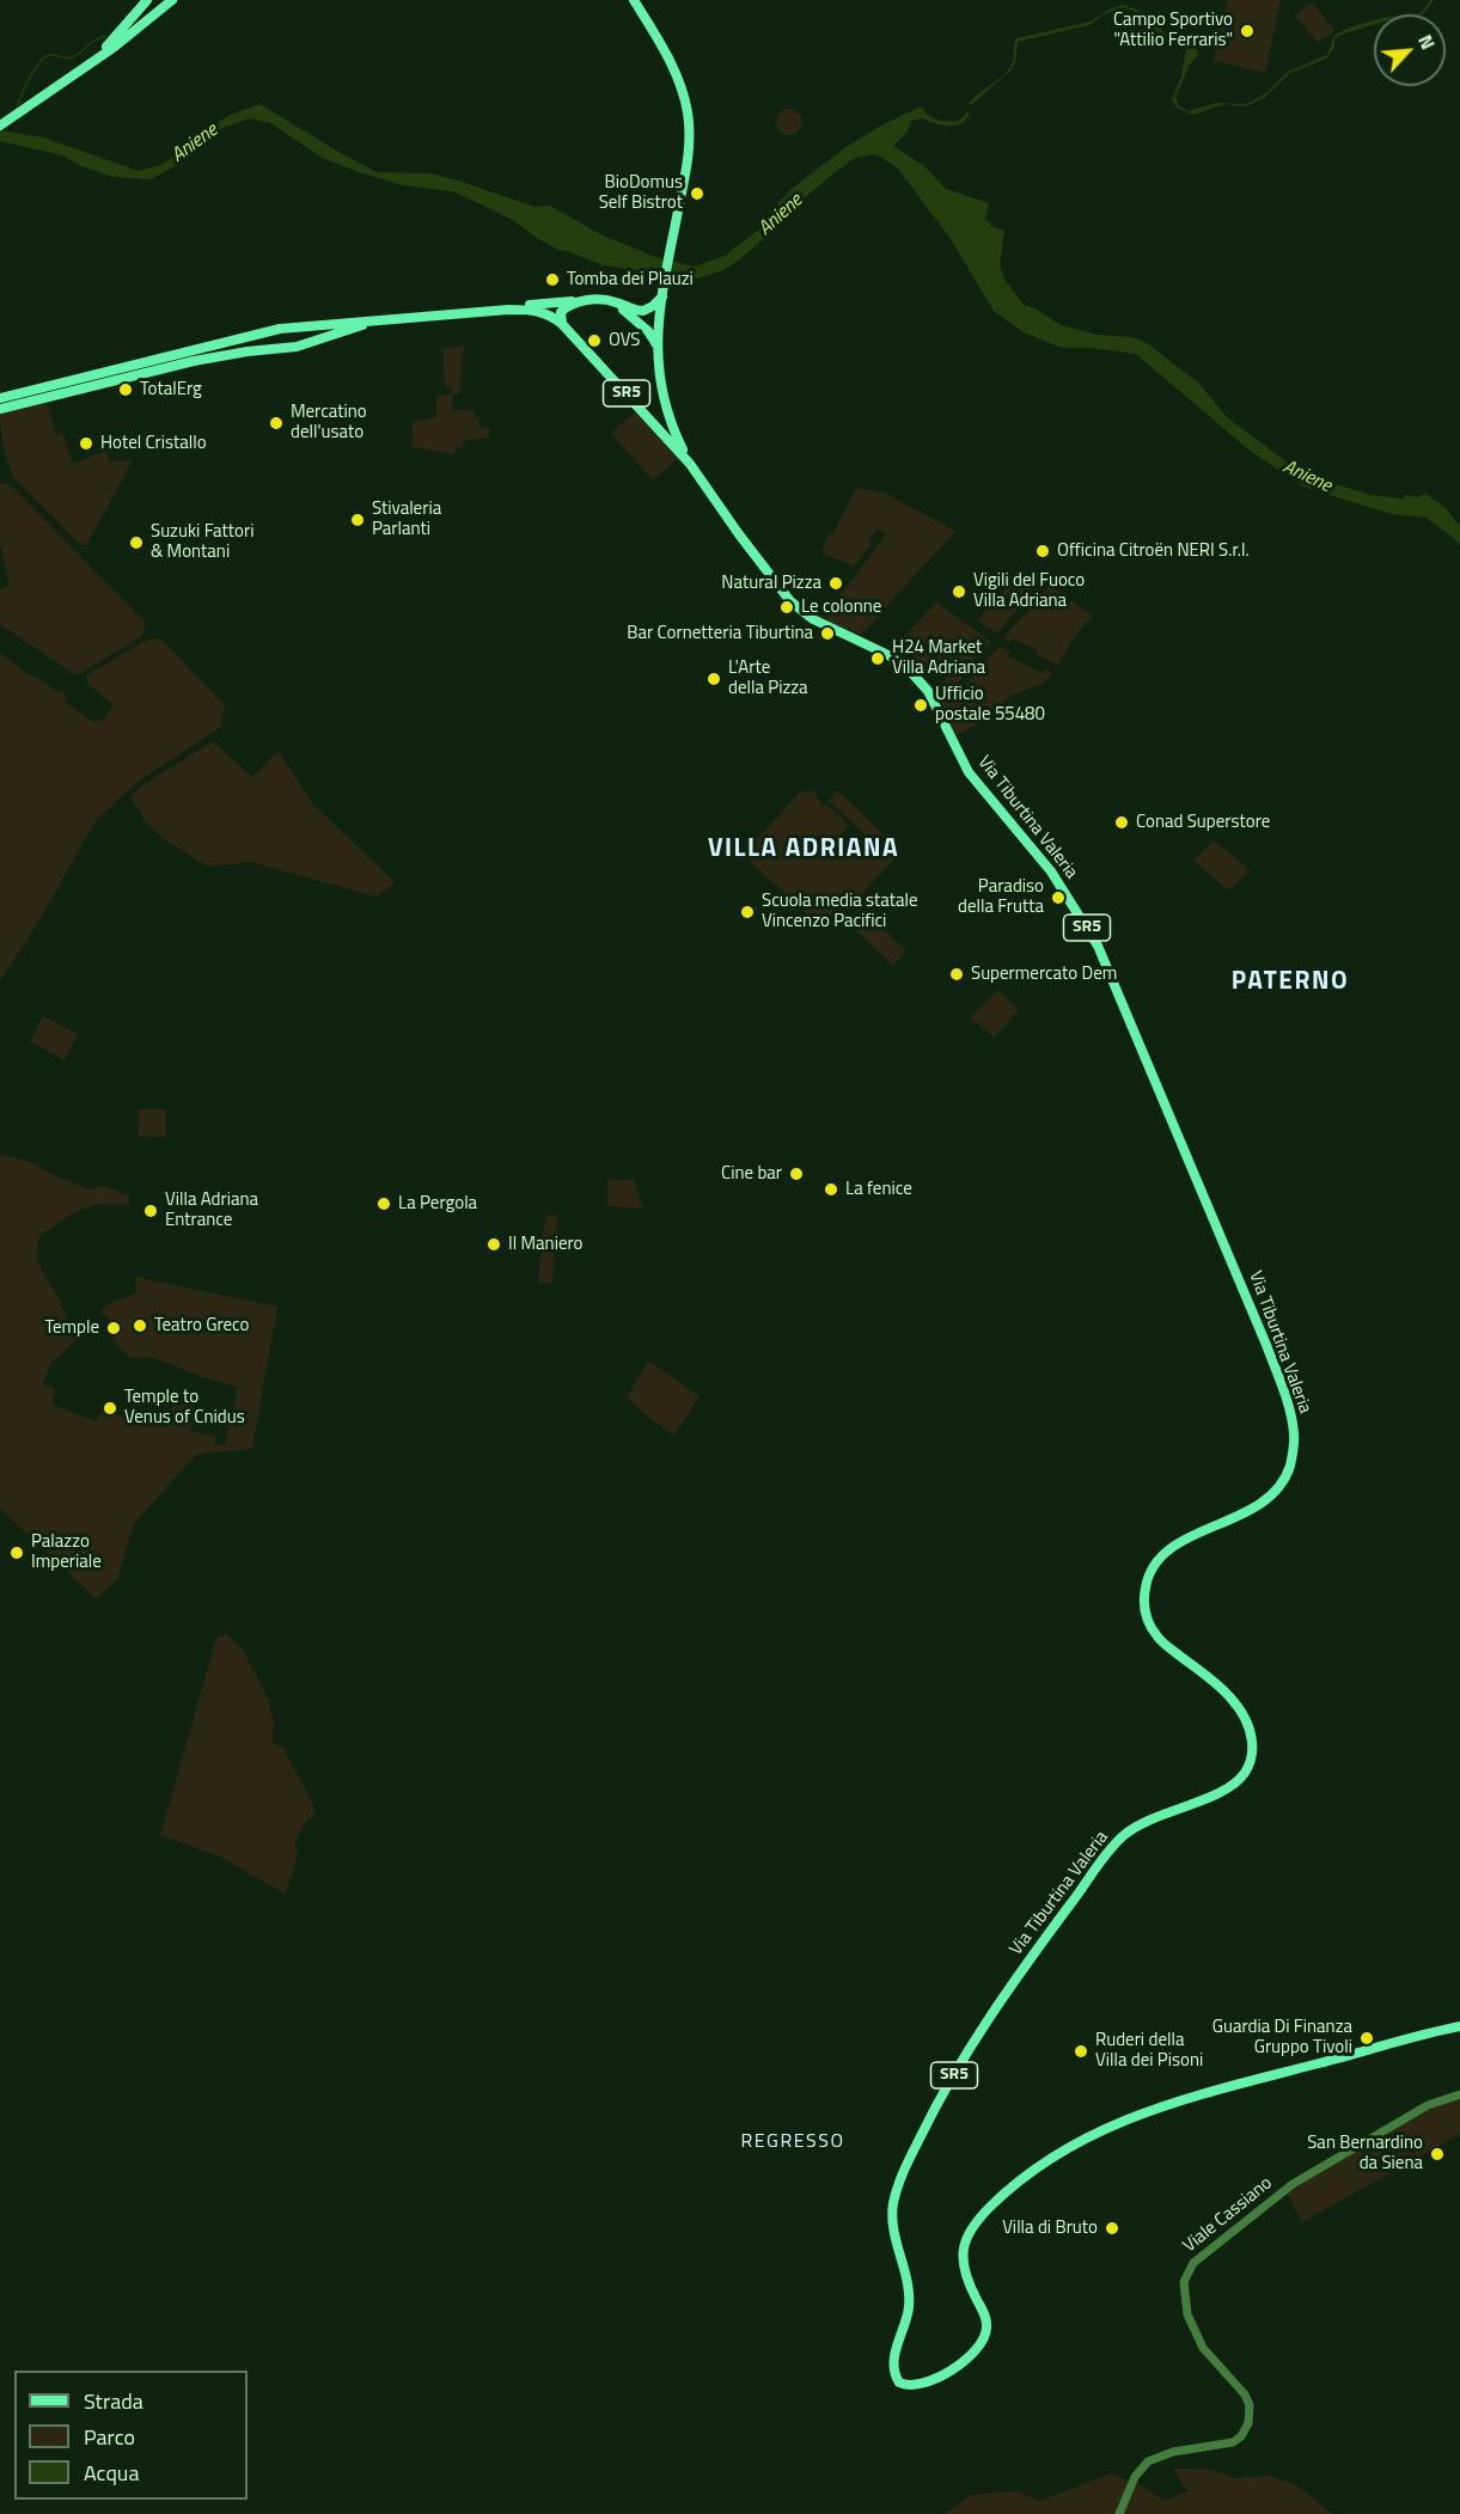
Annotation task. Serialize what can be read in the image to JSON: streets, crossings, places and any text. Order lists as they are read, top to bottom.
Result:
{
  "streets": {
    "main road": ["SR5", "Via Tiburtina Valeria"],
    "street": ["Viale Cassiano"]
  },
  "districts": ["VILLA ADRIANA", "PATERNO", "REGRESSO"],
  "water": ["Aniene"],
  "places": [
    "Campo Sportivo \"Attilio Ferraris\"",
    "BioDomus Self Bistrot",
    "Tomba dei Plauzi",
    "OVS",
    "TotalErg",
    "Mercatino dell'usato",
    "Hotel Cristallo",
    "Stivaleria Parlanti",
    "Suzuki Fattori & Montani",
    "Officina Citroën NERI S.r.l.",
    "Natural Pizza",
    "Vigili del Fuoco Villa Adriana",
    "Le colonne",
    "Bar Cornetteria Tiburtina",
    "H24 Market Villa Adriana",
    "L'Arte della Pizza",
    "Ufficio postale 55480",
    "Conad Superstore",
    "Paradiso della Frutta",
    "Scuola media statale Vincenzo Pacifici",
    "Supermercato Dem",
    "Cine bar",
    "La fenice",
    "La Pergola",
    "Villa Adriana Entrance",
    "Il Maniero",
    "Teatro Greco",
    "Temple",
    "Temple to Venus of Cnidus",
    "Palazzo Imperiale",
    "Guardia Di Finanza Gruppo Tivoli",
    "Ruderi della Villa dei Pisoni",
    "San Bernardino da Siena",
    "Villa di Bruto"
  ],
  "legend": ["Strada", "Parco", "Acqua"],
  "north": "top right"
}
